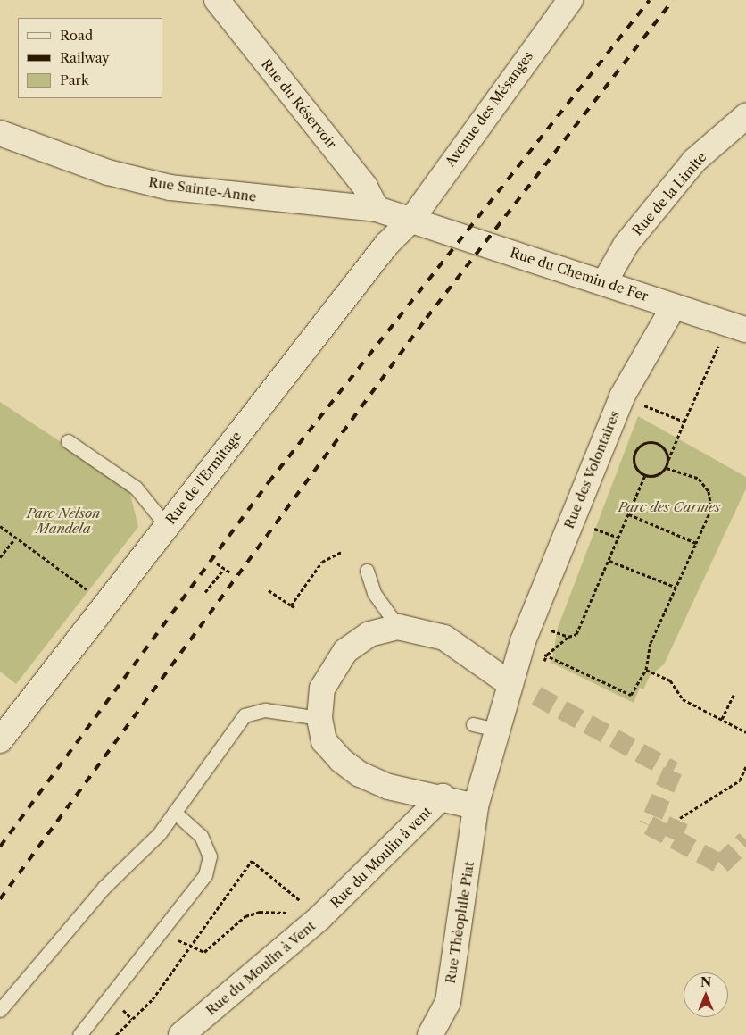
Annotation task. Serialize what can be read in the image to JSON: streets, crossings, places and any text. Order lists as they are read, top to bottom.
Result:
{
  "streets": {
    "street": [
      "Rue du Réservoir",
      "Avenue des Mésanges",
      "Rue Sainte-Anne",
      "Rue de la Limite",
      "Rue du Chemin de Fer",
      "Rue des Volontaires",
      "Rue de l'Ermitage",
      "Rue du Moulin à vent",
      "Rue Théophile Piat",
      "Rue du Moulin à Vent"
    ]
  },
  "crossings": [
    ["Rue du Réservoir", "Rue Sainte-Anne"],
    ["Avenue des Mésanges", "Rue Sainte-Anne"],
    ["Avenue des Mésanges", "Rue du Chemin de Fer"],
    ["Avenue des Mésanges", "Rue de l'Ermitage"],
    ["Rue Sainte-Anne", "Rue du Chemin de Fer"],
    ["Rue Sainte-Anne", "Rue de l'Ermitage"],
    ["Rue de la Limite", "Rue du Chemin de Fer"],
    ["Rue du Chemin de Fer", "Rue des Volontaires"],
    ["Rue du Chemin de Fer", "Rue de l'Ermitage"],
    ["Rue des Volontaires", "Rue Théophile Piat"],
    ["Rue du Moulin à vent", "Rue du Moulin à Vent"]
  ],
  "parks": ["Parc des Carmes", "Parc Nelson Mandela"],
  "legend": ["Road", "Railway", "Park"],
  "north": "top"
}
